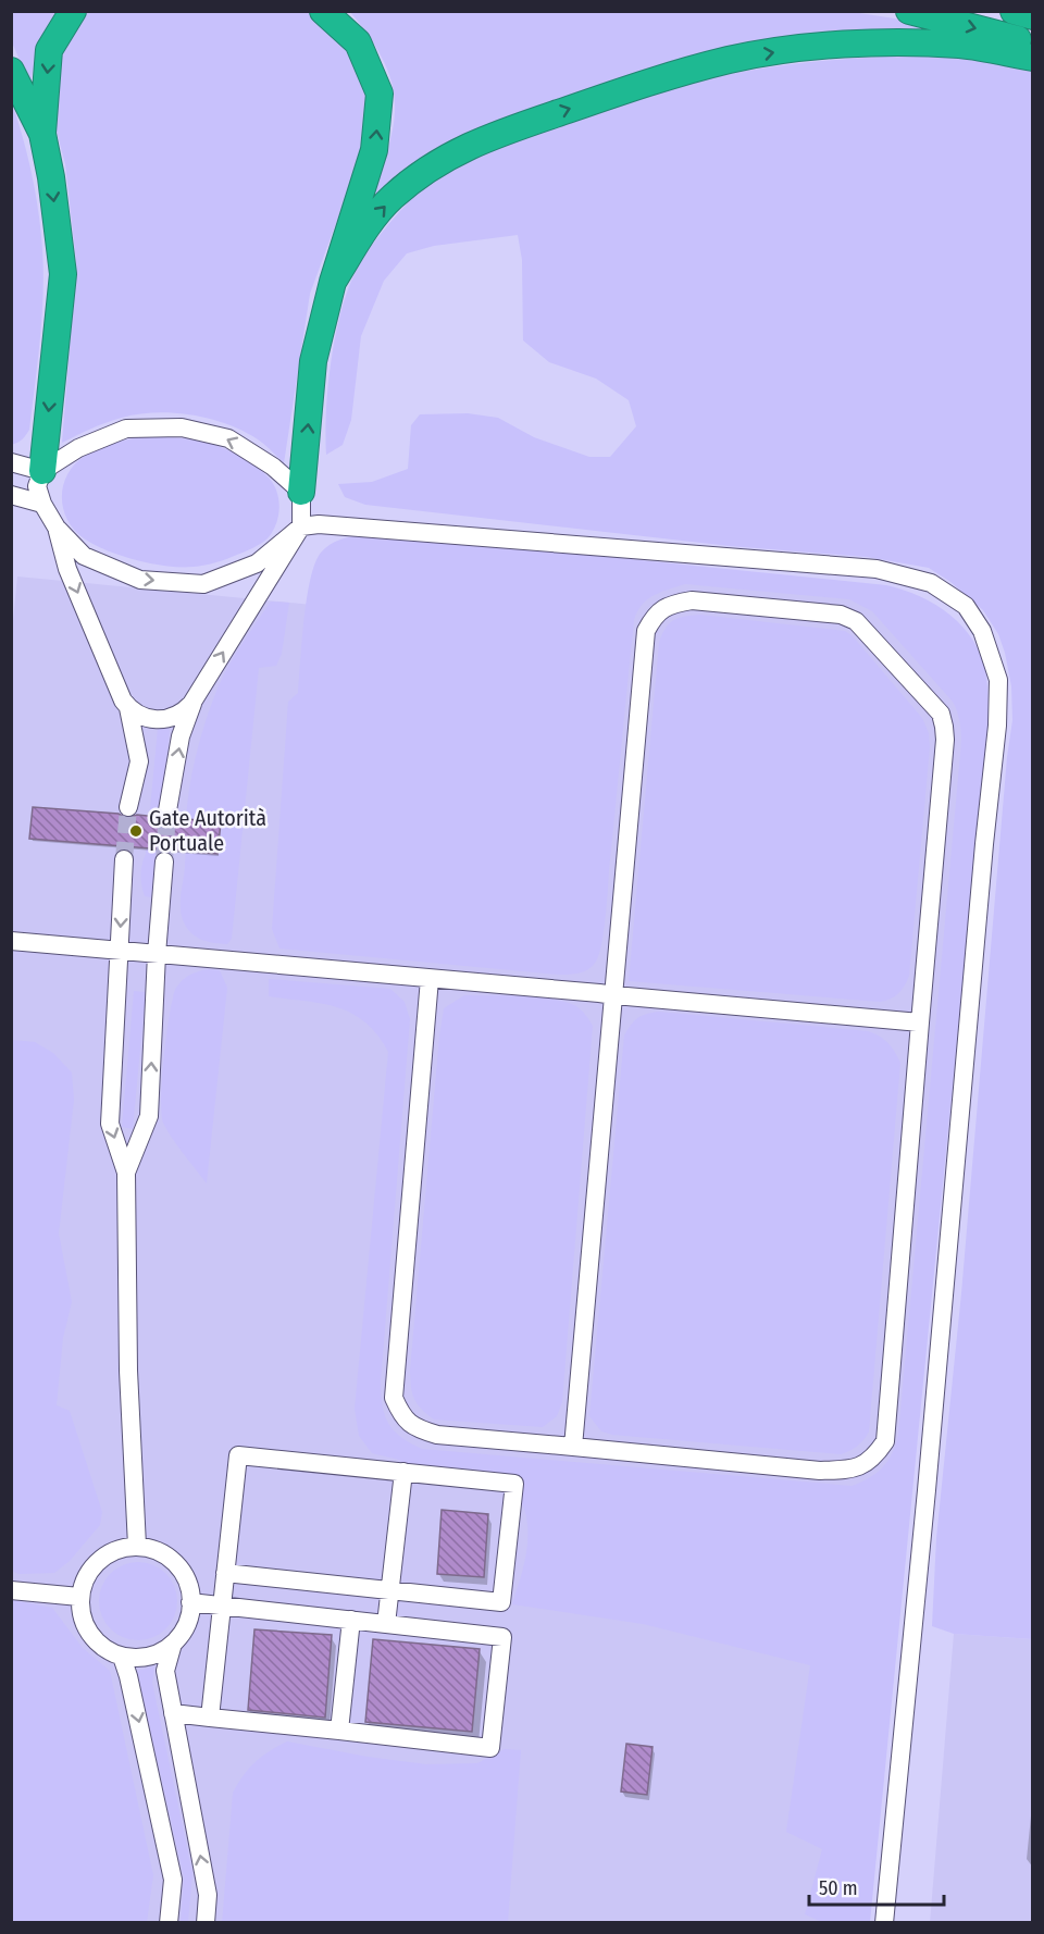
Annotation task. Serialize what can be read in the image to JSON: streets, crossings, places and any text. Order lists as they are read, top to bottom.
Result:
{
  "places": ["Gate Autorità Portuale"],
  "scale_bar": "50 m"
}
